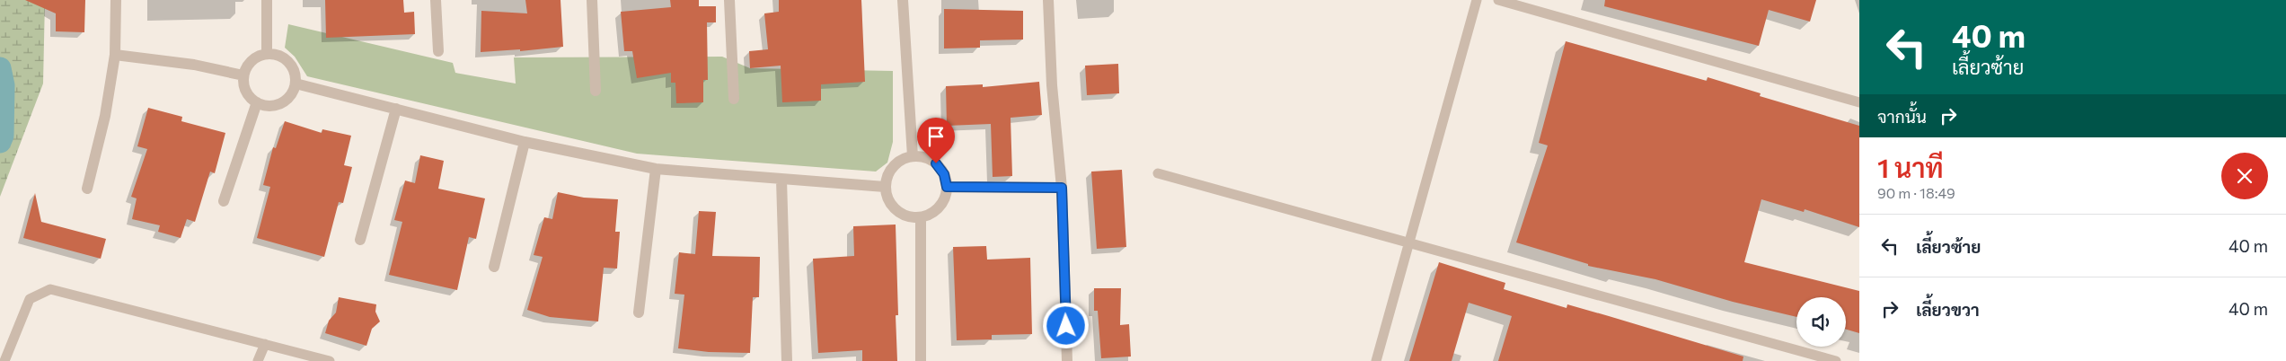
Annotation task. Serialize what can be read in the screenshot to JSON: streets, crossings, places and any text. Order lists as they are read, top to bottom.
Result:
{
  "page": {
    "turn": ["40 m", "เลี้ยวซ้าย"],
    "then": "จากนั้น",
    "heading": ["1 นาที", "90 m · 18:49"],
    "list": [
      {
        "name": "เลี้ยวซ้าย",
        "value": "40 m"
      },
      {
        "name": "เลี้ยวขวา",
        "value": "40 m"
      }
    ]
  }
}
